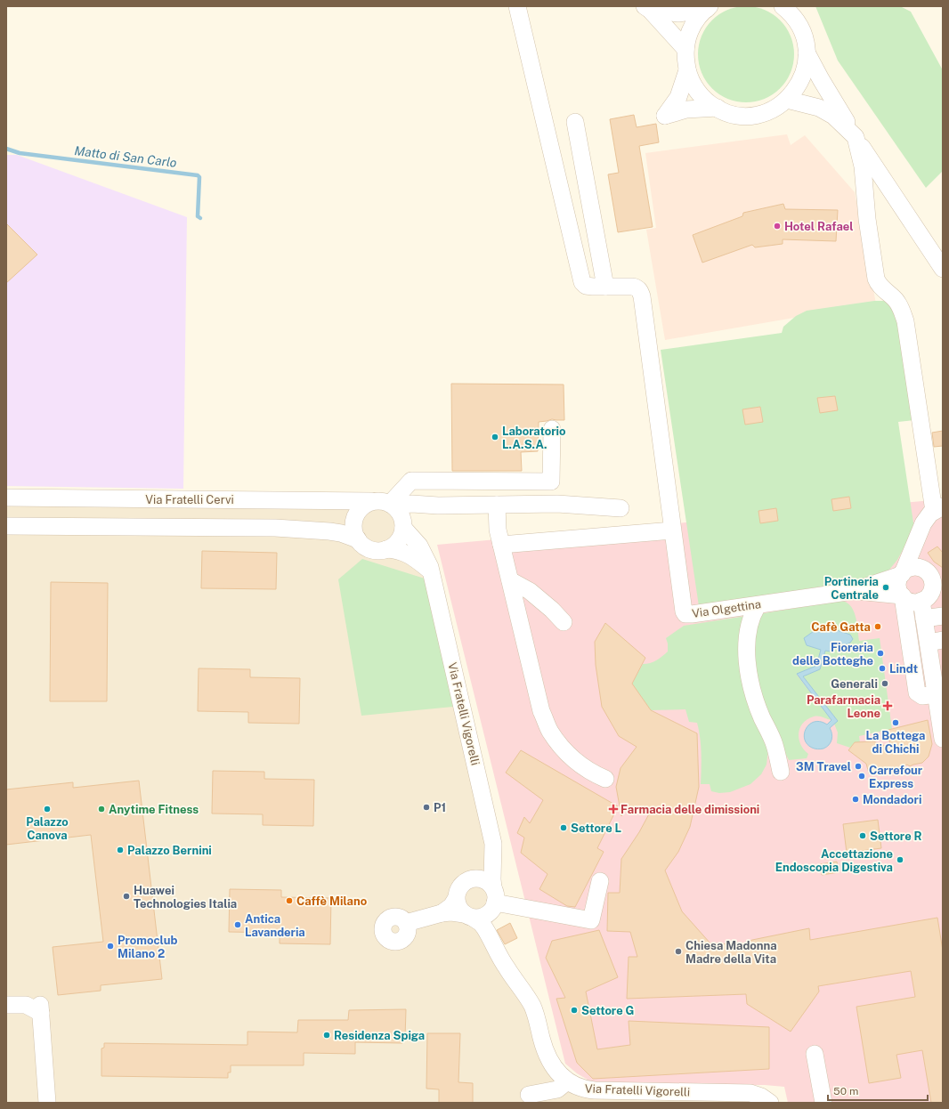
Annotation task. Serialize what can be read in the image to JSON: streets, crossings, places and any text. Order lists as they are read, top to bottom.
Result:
{
  "streets": {
    "street": ["Via Fratelli Cervi", "Via Olgettina", "Via Fratelli Vigorelli"]
  },
  "crossings": [
    ["Via Fratelli Cervi", "Via Fratelli Vigorelli"]
  ],
  "water": ["Matto di San Carlo"],
  "places": {
    "other": [
      "Hotel Rafael",
      "Laboratorio L.A.S.A.",
      "Portineria Centrale",
      "Cafè Gatta",
      "Fioreria delle Botteghe",
      "Lindt",
      "Generali",
      "La Bottega di Chichi",
      "3M Travel",
      "Carrefour Express",
      "Mondadori",
      "P1",
      "Palazzo Canova",
      "Anytime Fitness",
      "Settore L",
      "Settore R",
      "Palazzo Bernini",
      "Accettazione Endoscopia Digestiva",
      "Huawei Technologies Italia",
      "Caffè Milano",
      "Antica Lavanderia",
      "Promoclub Milano 2",
      "Chiesa Madonna Madre della Vita",
      "Settore G",
      "Residenza Spiga"
    ],
    "health": ["Parafarmacia Leone", "Farmacia delle dimissioni"]
  },
  "scale_bar": "50 m"
}
